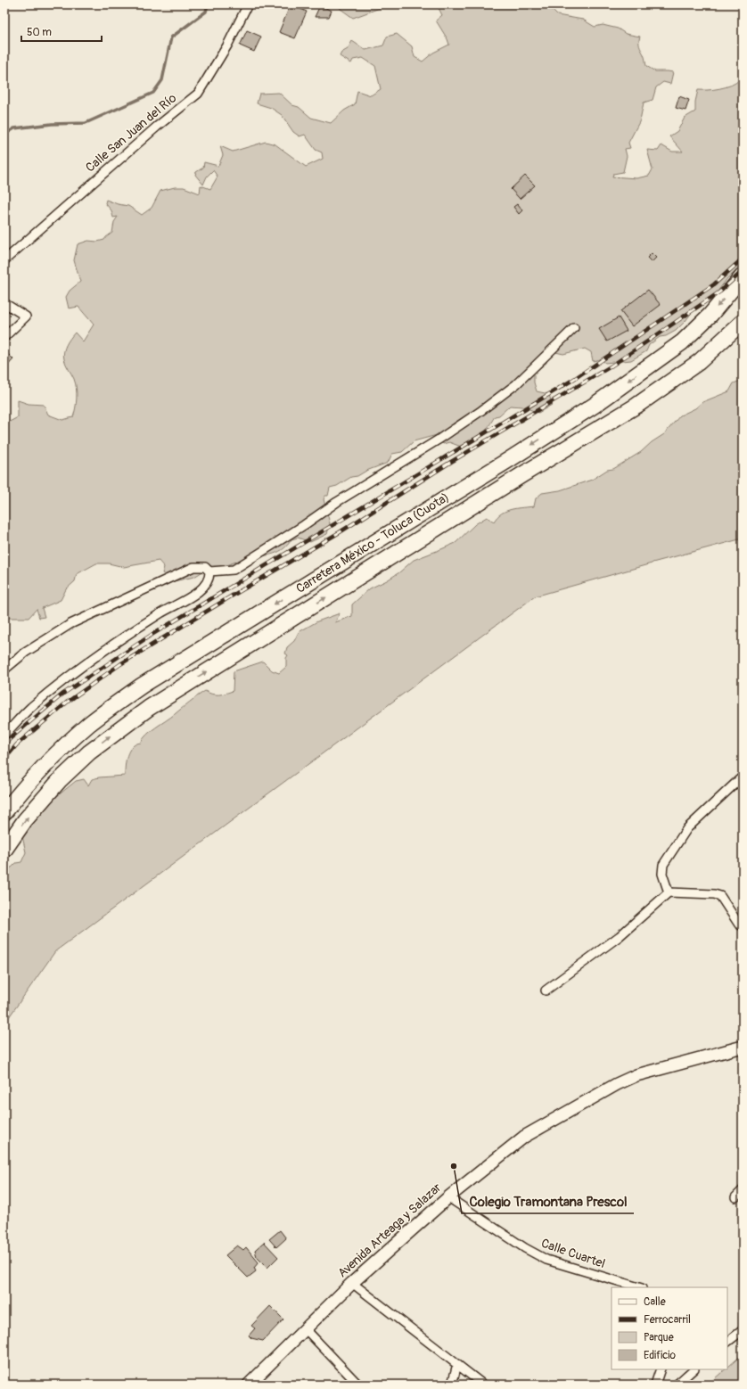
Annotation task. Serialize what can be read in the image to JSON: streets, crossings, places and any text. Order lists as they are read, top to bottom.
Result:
{
  "streets": {
    "highway": ["Carretera México - Toluca (Cuota)"],
    "street": ["Calle San Juan del Río", "Avenida Arteaga y Salazar", "Calle Cuartel"]
  },
  "crossings": [
    ["Avenida Arteaga y Salazar", "Calle Cuartel"]
  ],
  "places": ["Colegio Tramontana Prescol"],
  "legend": [
    "Calle",
    "Ferrocarril",
    "Parque",
    "Edificio"
  ],
  "scale_bar": "50 m"
}
